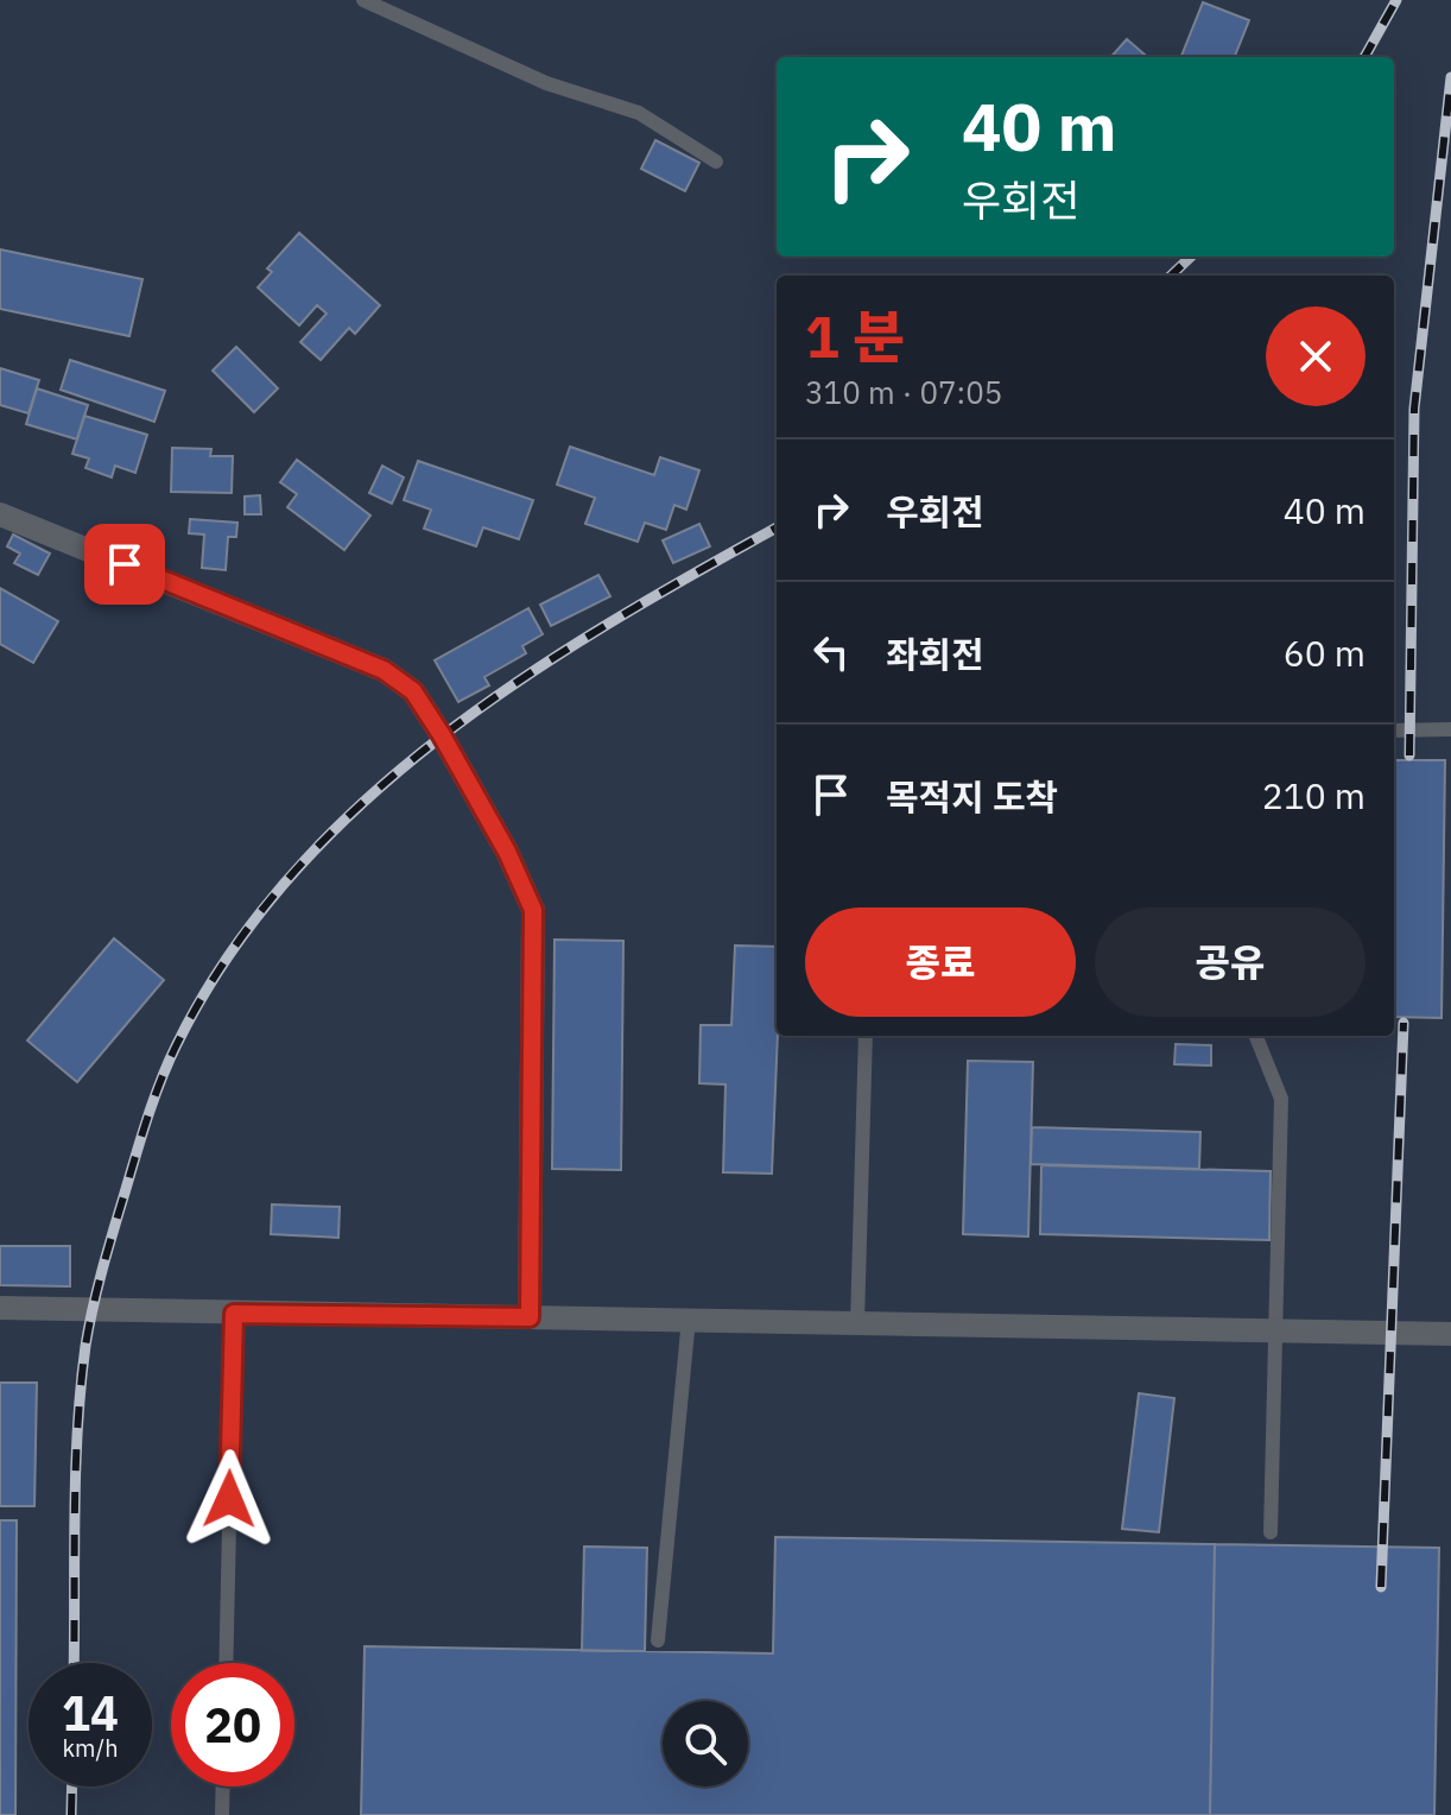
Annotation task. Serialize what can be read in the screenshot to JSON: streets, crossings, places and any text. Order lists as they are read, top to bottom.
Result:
{
  "page": {
    "turn": ["40 m", "우회전"],
    "heading": ["1 분", "310 m · 07:05"],
    "list": [
      {
        "name": "우회전",
        "value": "40 m"
      },
      {
        "name": "좌회전",
        "value": "60 m"
      },
      {
        "name": "목적지 도착",
        "value": "210 m"
      }
    ],
    "buttons": ["종료", "공유"],
    "speed": "14 km/h",
    "limit": "20"
  }
}
